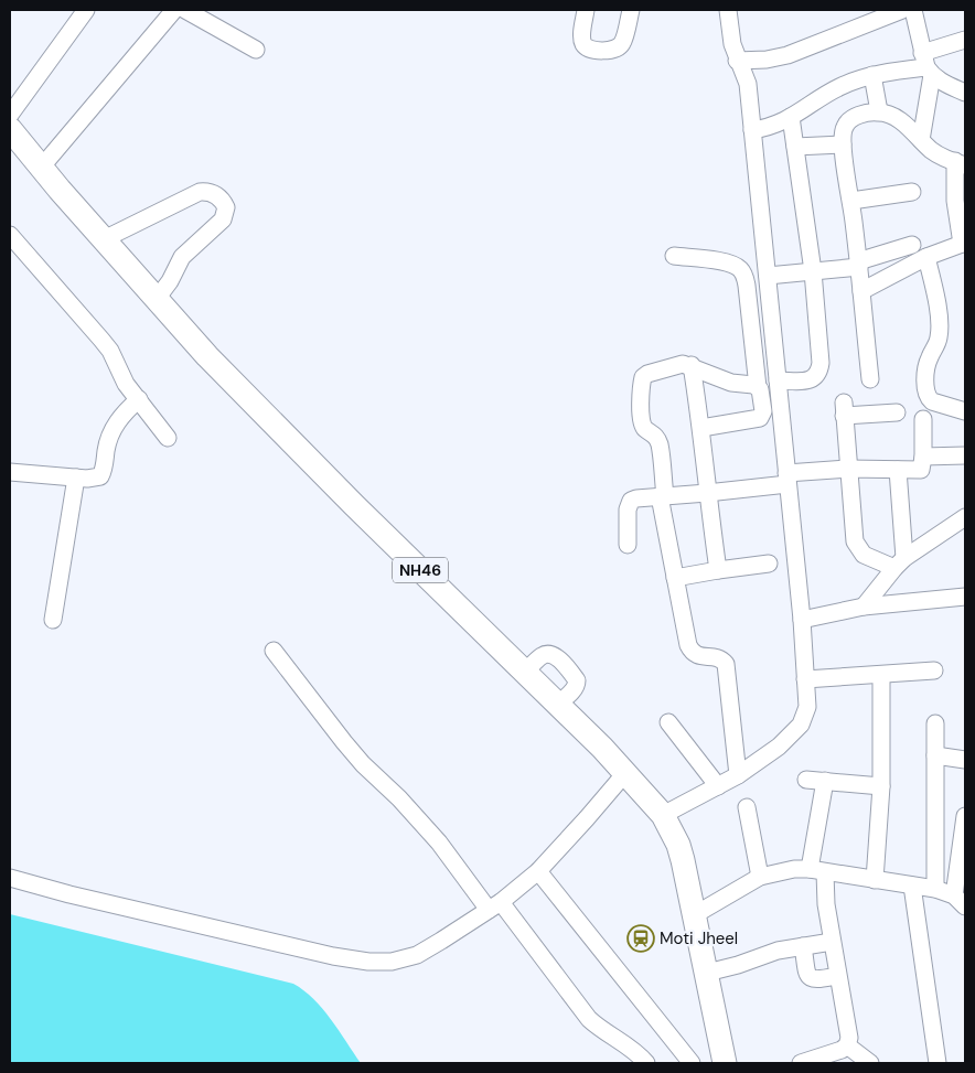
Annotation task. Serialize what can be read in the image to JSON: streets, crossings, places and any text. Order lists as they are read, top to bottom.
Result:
{
  "streets": {
    "highway": ["NH46"]
  },
  "places": {
    "station": ["Moti Jheel"]
  }
}
